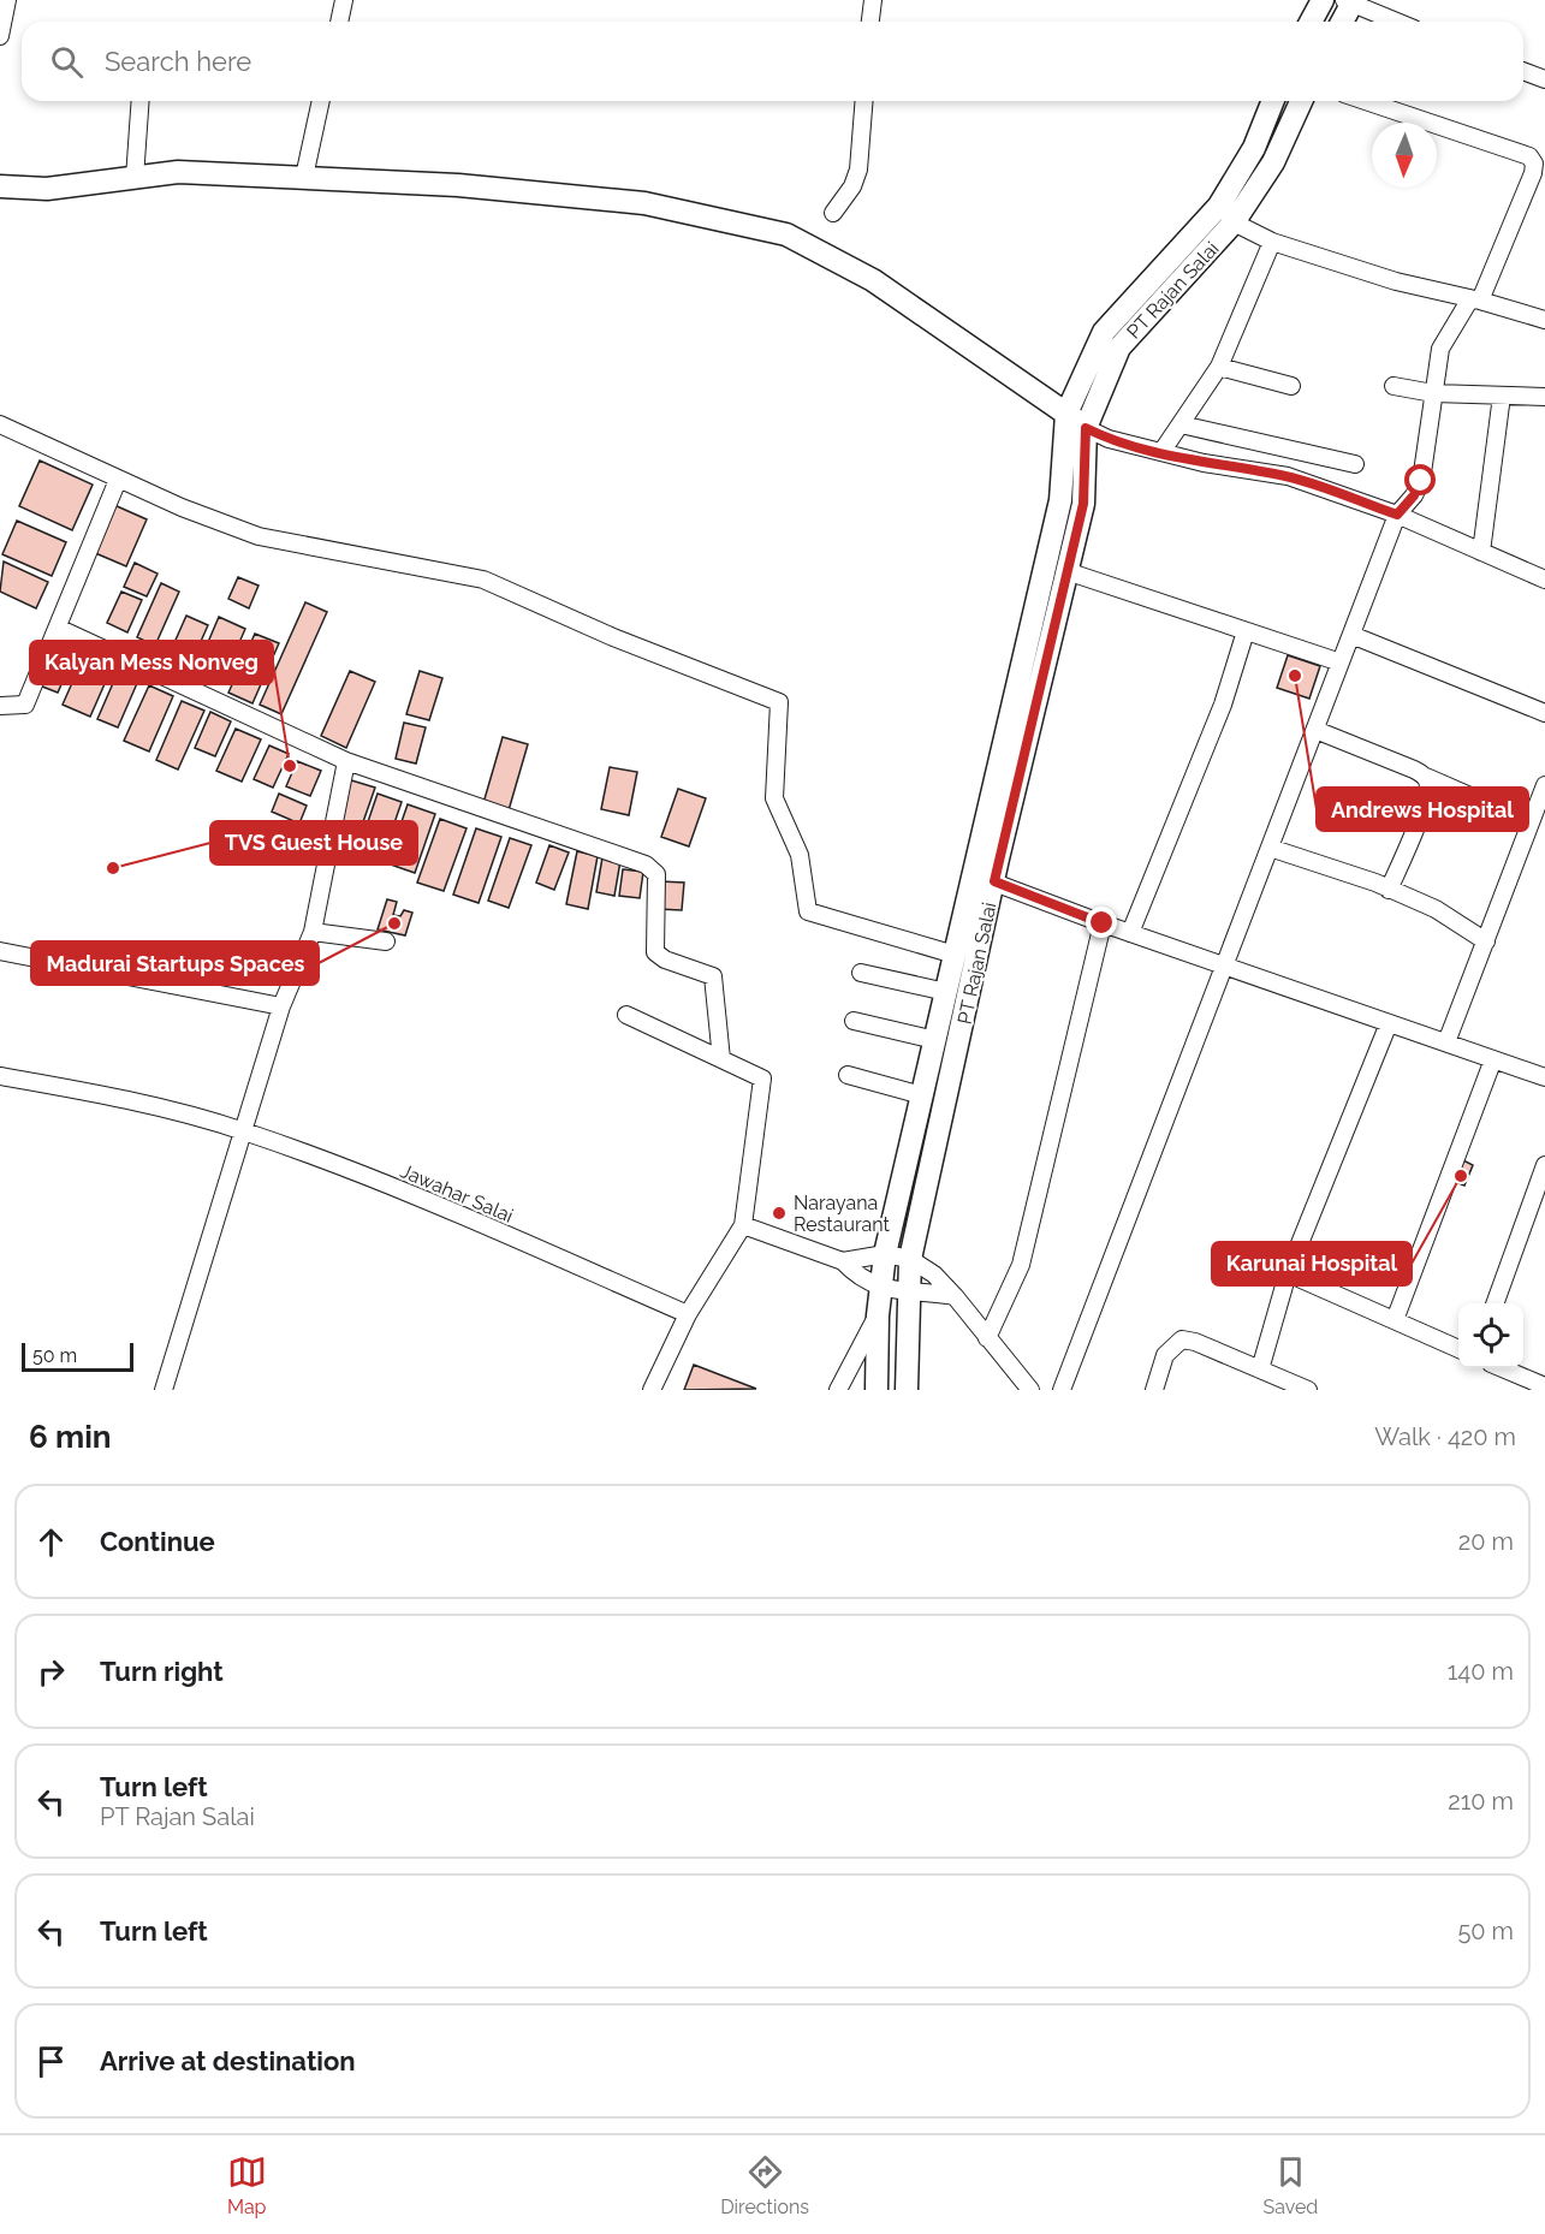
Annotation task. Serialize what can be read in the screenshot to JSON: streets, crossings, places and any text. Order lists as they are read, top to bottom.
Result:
{
  "streets": {
    "main road": ["PT Rajan Salai"],
    "street": ["Jawahar Salai"]
  },
  "places": [
    "Andrews Hospital",
    "Kalyan Mess Nonveg",
    "TVS Guest House",
    "Madurai Startups Spaces",
    "Karunai Hospital",
    "Narayana Restaurant"
  ],
  "scale_bar": "50 m",
  "north": "bottom",
  "page": {
    "search": "Search here",
    "scale": "50 m",
    "heading": ["6 min", "Walk · 420 m"],
    "list": [
      ["Continue", "20 m"],
      ["Turn right", "140 m"],
      ["Turn left", "PT Rajan Salai", "210 m"],
      ["Turn left", "50 m"],
      "Arrive at destination"
    ],
    "nav": ["Map", "Directions", "Saved"]
  }
}
